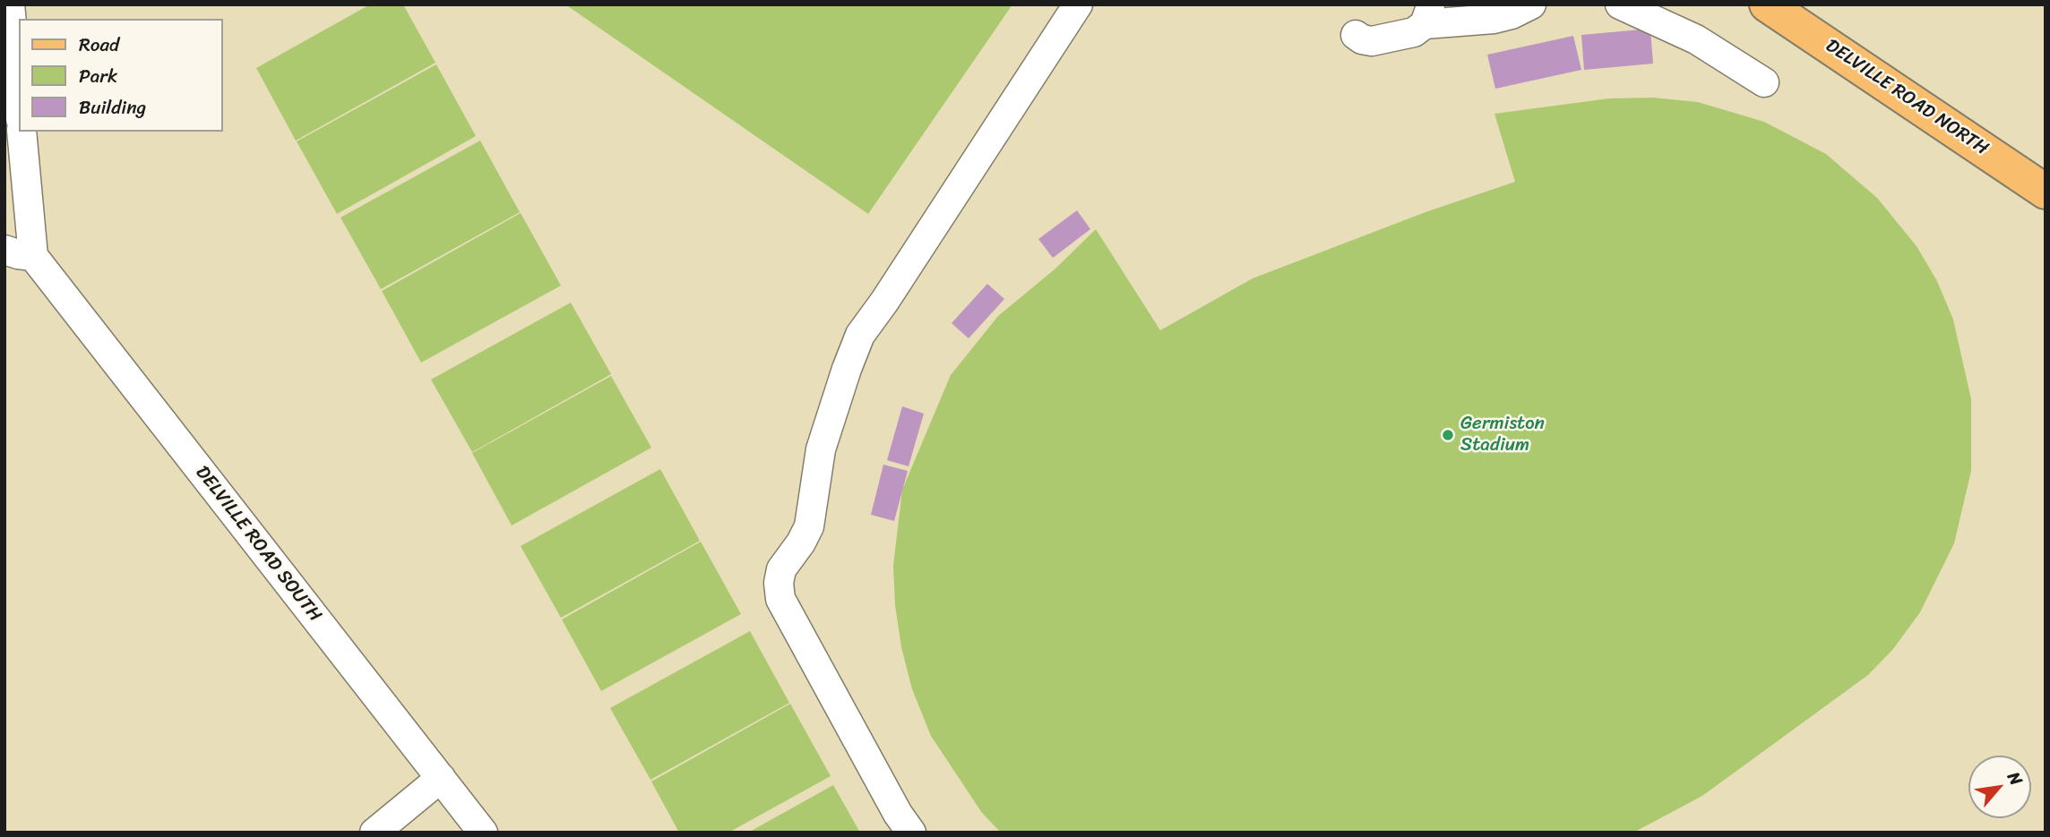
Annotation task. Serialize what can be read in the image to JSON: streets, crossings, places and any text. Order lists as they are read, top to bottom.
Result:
{
  "streets": {
    "main road": ["DELVILLE ROAD NORTH"],
    "street": ["DELVILLE ROAD SOUTH"]
  },
  "places": ["Germiston Stadium"],
  "legend": ["Road", "Park", "Building"],
  "north": "top right"
}
